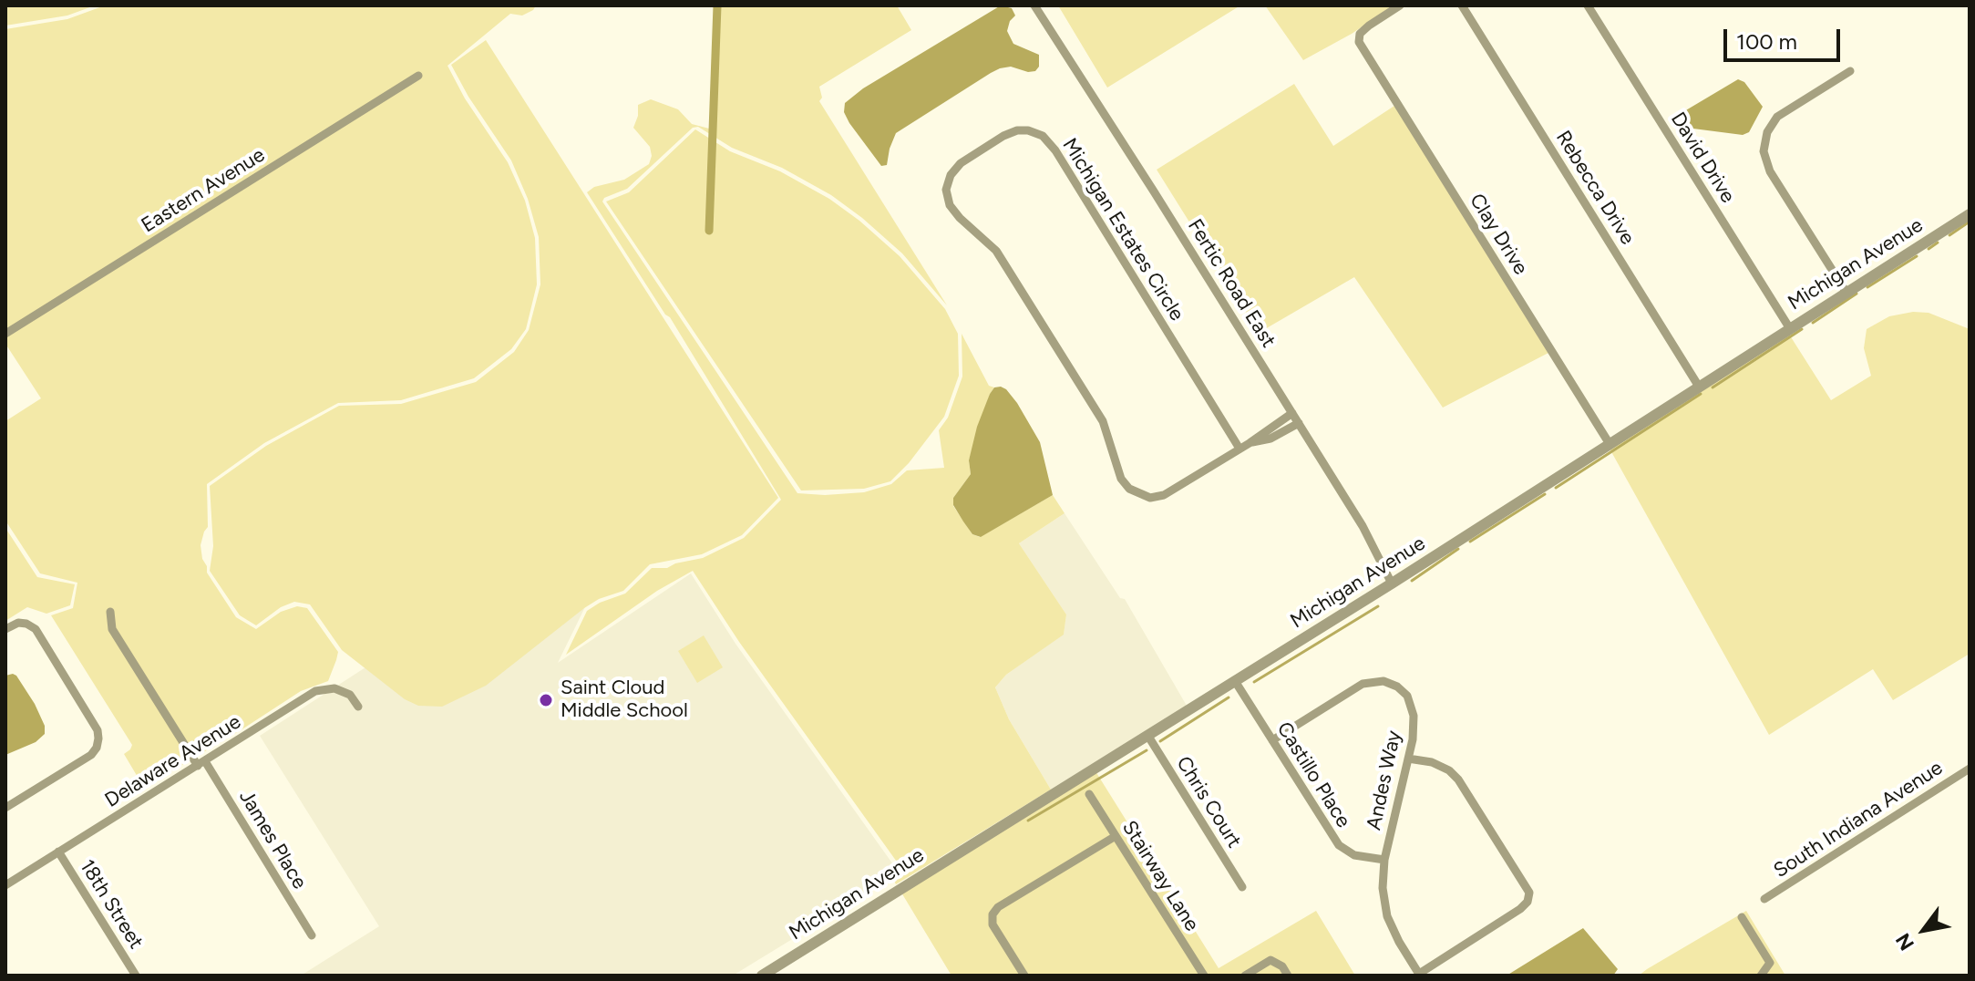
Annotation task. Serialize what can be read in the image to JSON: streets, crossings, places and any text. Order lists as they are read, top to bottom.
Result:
{
  "streets": {
    "street": [
      "David Drive",
      "Rebecca Drive",
      "Eastern Avenue",
      "Michigan Estates Circle",
      "Clay Drive",
      "Michigan Avenue",
      "Fertic Road East",
      "Delaware Avenue",
      "Castillo Place",
      "Andes Way",
      "Chris Court",
      "South Indiana Avenue",
      "James Place",
      "Stairway Lane",
      "18th Street"
    ]
  },
  "crossings": [
    ["David Drive", "Michigan Avenue"],
    ["Rebecca Drive", "Michigan Avenue"],
    ["Michigan Estates Circle", "Fertic Road East"],
    ["Clay Drive", "Michigan Avenue"],
    ["Michigan Avenue", "Fertic Road East"],
    ["Michigan Avenue", "Castillo Place"],
    ["Michigan Avenue", "Chris Court"],
    ["Delaware Avenue", "James Place"],
    ["Delaware Avenue", "18th Street"],
    ["Castillo Place", "Andes Way"]
  ],
  "places": ["Saint Cloud Middle School"],
  "scale_bar": "100 m",
  "north": "bottom left"
}
